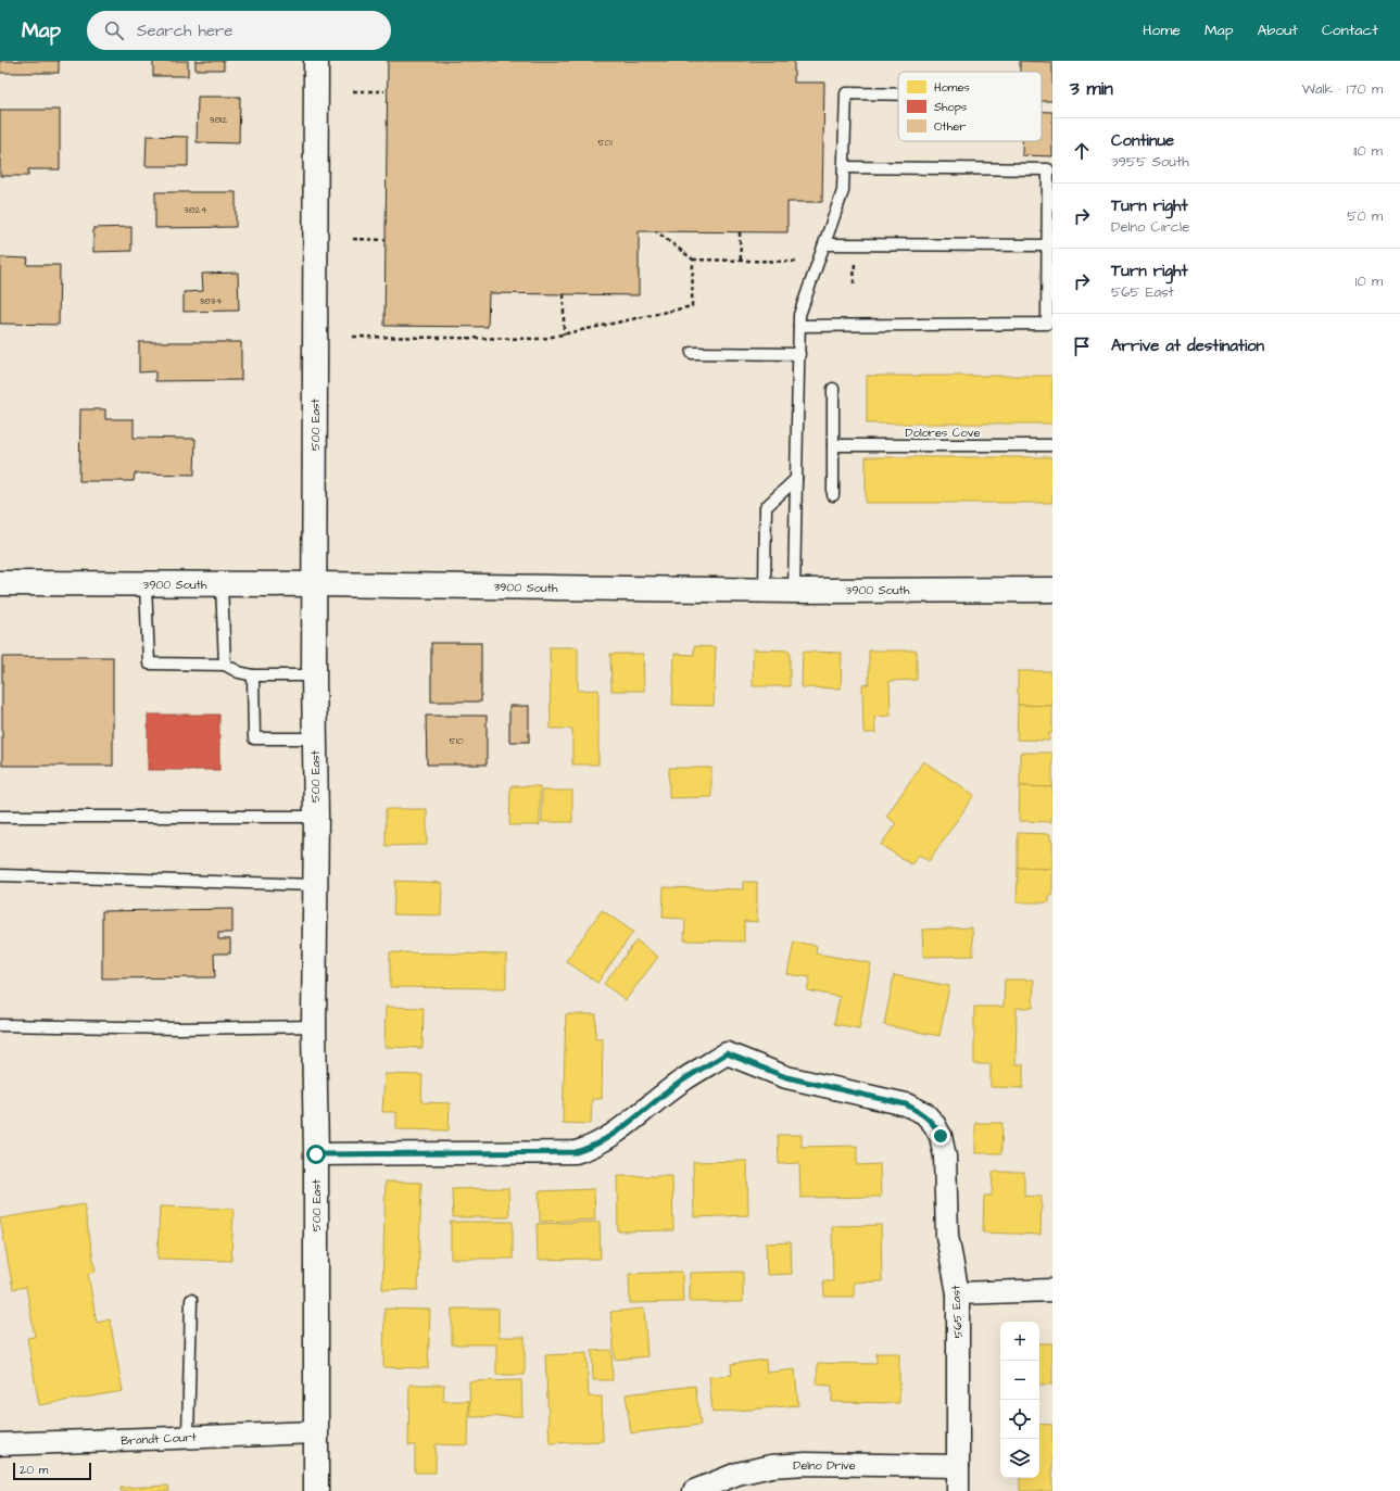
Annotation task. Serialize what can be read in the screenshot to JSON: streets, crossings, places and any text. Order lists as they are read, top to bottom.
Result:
{
  "streets": {
    "street": [
      "500 East",
      "3900 South",
      "565 East",
      "Brandt Court",
      "Delno Drive"
    ],
    "lane": ["Dolores Cove"]
  },
  "crossings": [
    ["500 East", "3900 South"],
    ["500 East", "565 East"],
    ["500 East", "Brandt Court"],
    ["565 East", "Delno Drive"]
  ],
  "house_numbers": [
    "3812",
    "501",
    "3824",
    "3834",
    "510"
  ],
  "legend": ["Homes", "Shops", "Other"],
  "scale_bar": "20 m",
  "page": {
    "header": "Map",
    "search": "Search here",
    "nav": [
      "Home",
      "Map",
      "About",
      "Contact"
    ],
    "heading": ["3 min", "Walk · 170 m"],
    "list": [
      ["Continue", "3955 South", "110 m"],
      ["Turn right", "Delno Circle", "50 m"],
      ["Turn right", "565 East", "10 m"],
      "Arrive at destination"
    ],
    "map_buttons": ["+", "−"],
    "scale": "20 m"
  }
}
